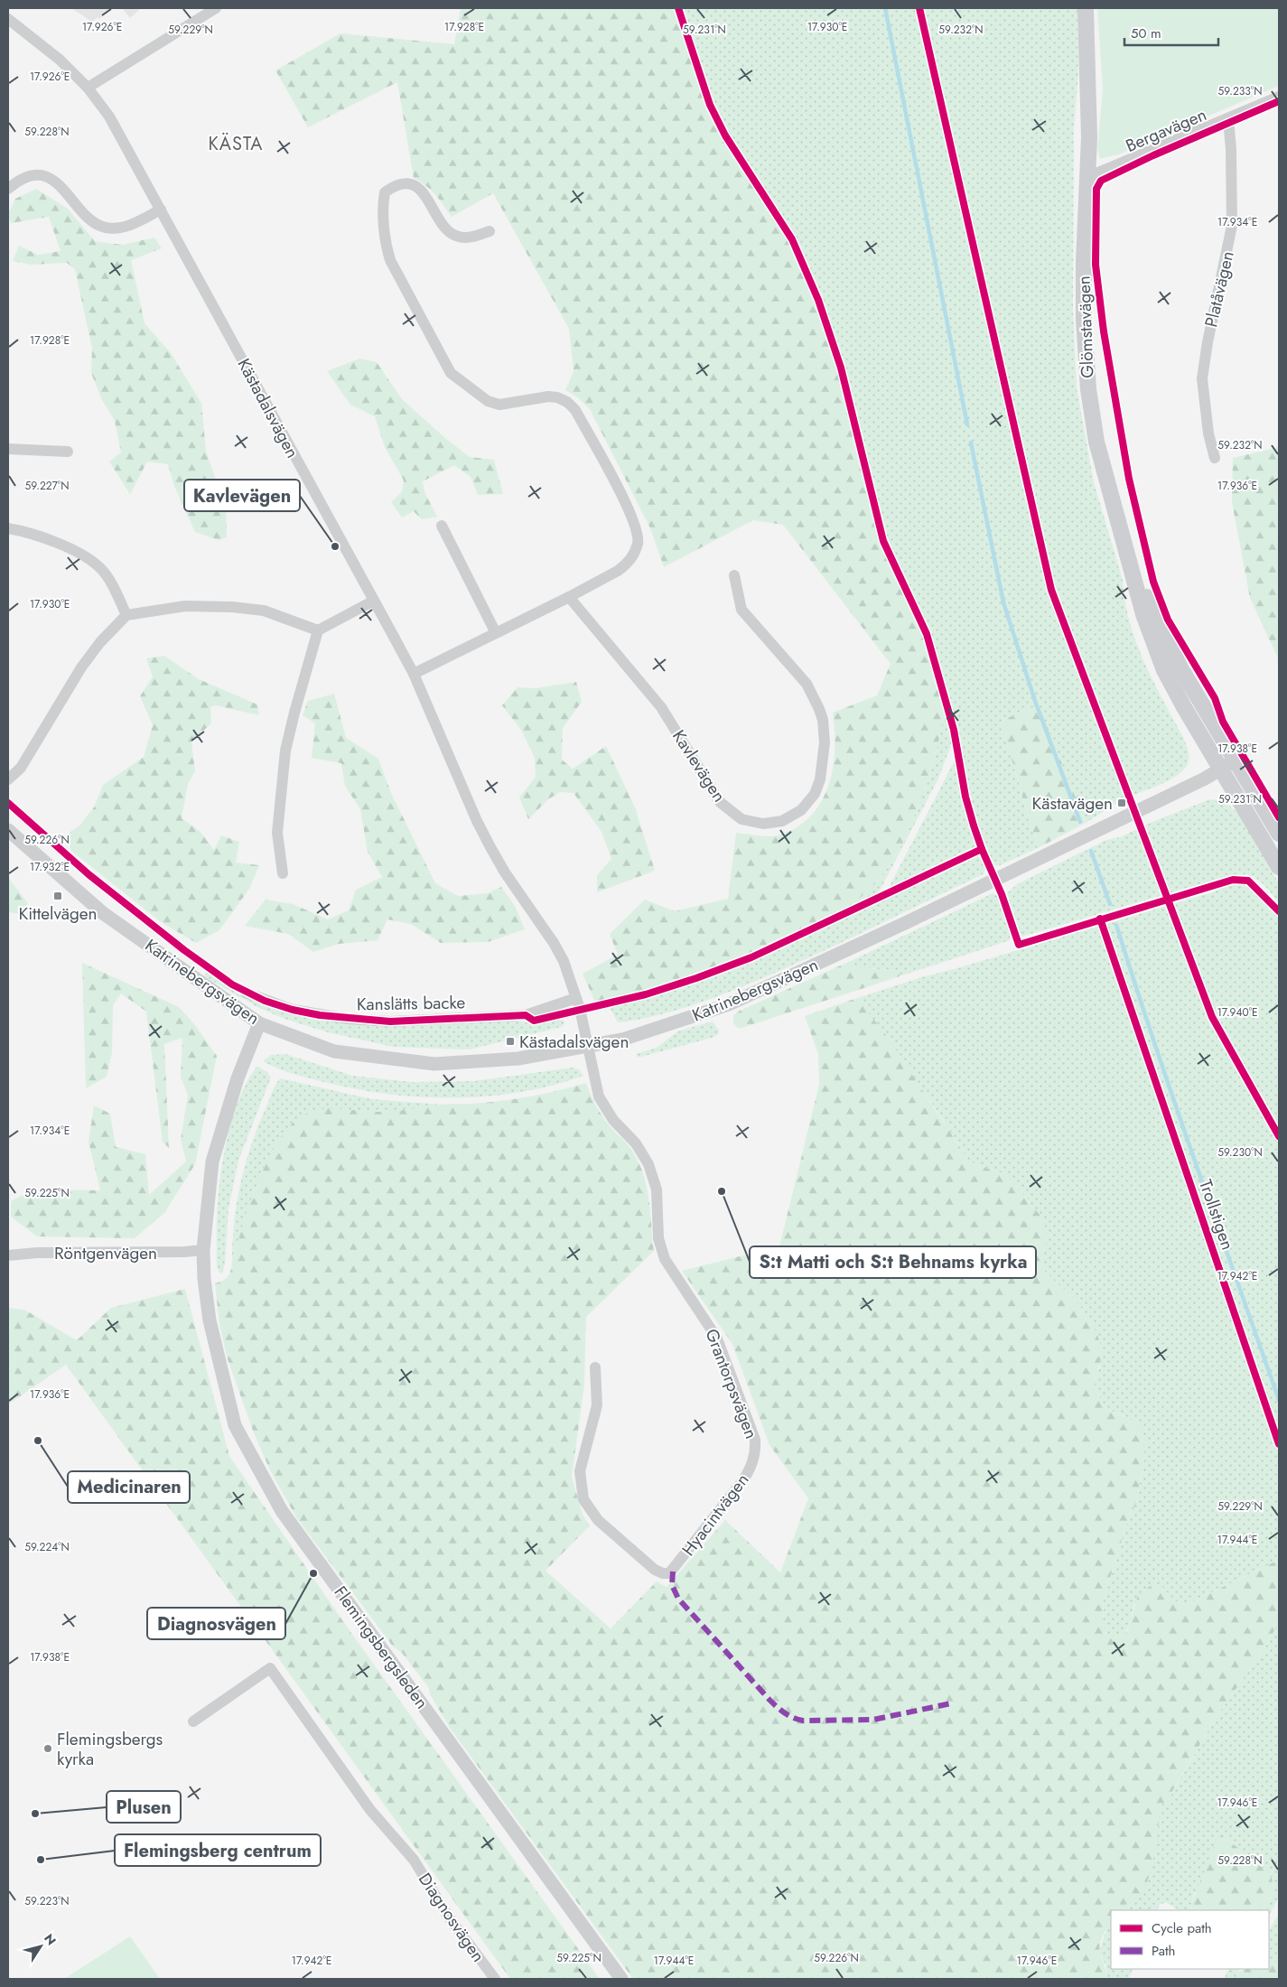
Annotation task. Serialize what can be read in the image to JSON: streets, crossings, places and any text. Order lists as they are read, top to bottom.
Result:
{
  "streets": {
    "main road": ["Glömstavägen"],
    "street": [
      "Bergavägen",
      "Platåvägen",
      "Kästadalsvägen",
      "Kavlevägen",
      "Katrinebergsvägen",
      "Kanslätts backe",
      "Röntgenvägen",
      "Grantorpsvägen",
      "Hyacintvägen",
      "Flemingsbergsleden",
      "Diagnosvägen"
    ],
    "cycle path": ["Trollstigen"]
  },
  "crossings": [
    ["Bergavägen", "Platåvägen"],
    ["Bergavägen", "Glömstavägen"],
    ["Glömstavägen", "Katrinebergsvägen"],
    ["Kästadalsvägen", "Katrinebergsvägen"],
    ["Kästadalsvägen", "Kanslätts backe"],
    ["Kästadalsvägen", "Grantorpsvägen"],
    ["Katrinebergsvägen", "Grantorpsvägen"],
    ["Katrinebergsvägen", "Flemingsbergsleden"],
    ["Röntgenvägen", "Flemingsbergsleden"],
    ["Grantorpsvägen", "Hyacintvägen"]
  ],
  "districts": ["KÄSTA"],
  "places": {
    "other": [
      "Kavlevägen",
      "S:t Matti och S:t Behnams kyrka",
      "Medicinaren",
      "Diagnosvägen",
      "Flemingsbergs kyrka",
      "Plusen",
      "Flemingsberg centrum"
    ],
    "transit": ["Kästavägen", "Kittelvägen", "Kästadalsvägen"]
  },
  "legend": ["Cycle path", "Path"],
  "scale_bar": "50 m",
  "north": "top right",
  "coordinates": [
    "17.926°E",
    "17.928°E",
    "17.930°E",
    "59.229°N",
    "59.231°N",
    "59.232°N",
    "59.233°N",
    "59.228°N",
    "17.934°E",
    "17.936°E",
    "59.227°N",
    "17.938°E",
    "59.226°N",
    "17.932°E",
    "17.940°E",
    "59.230°N",
    "59.225°N",
    "17.942°E",
    "17.944°E",
    "59.224°N",
    "17.946°E",
    "59.223°N"
  ]
}
